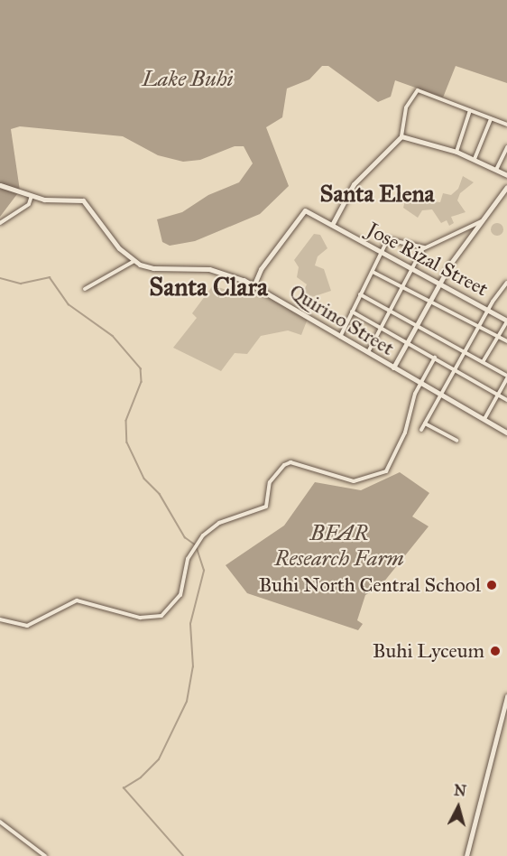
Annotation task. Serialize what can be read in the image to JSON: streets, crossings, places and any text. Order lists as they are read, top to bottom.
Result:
{
  "streets": {
    "street": ["Jose Rizal Street", "Quirino Street"]
  },
  "crossings": [
    ["Jose Rizal Street", "Quirino Street"]
  ],
  "districts": ["Santa Elena", "Santa Clara"],
  "water": ["Lake Buhi", "BFAR Research Farm"],
  "places": ["Buhi North Central School", "Buhi Lyceum"],
  "north": "top"
}
